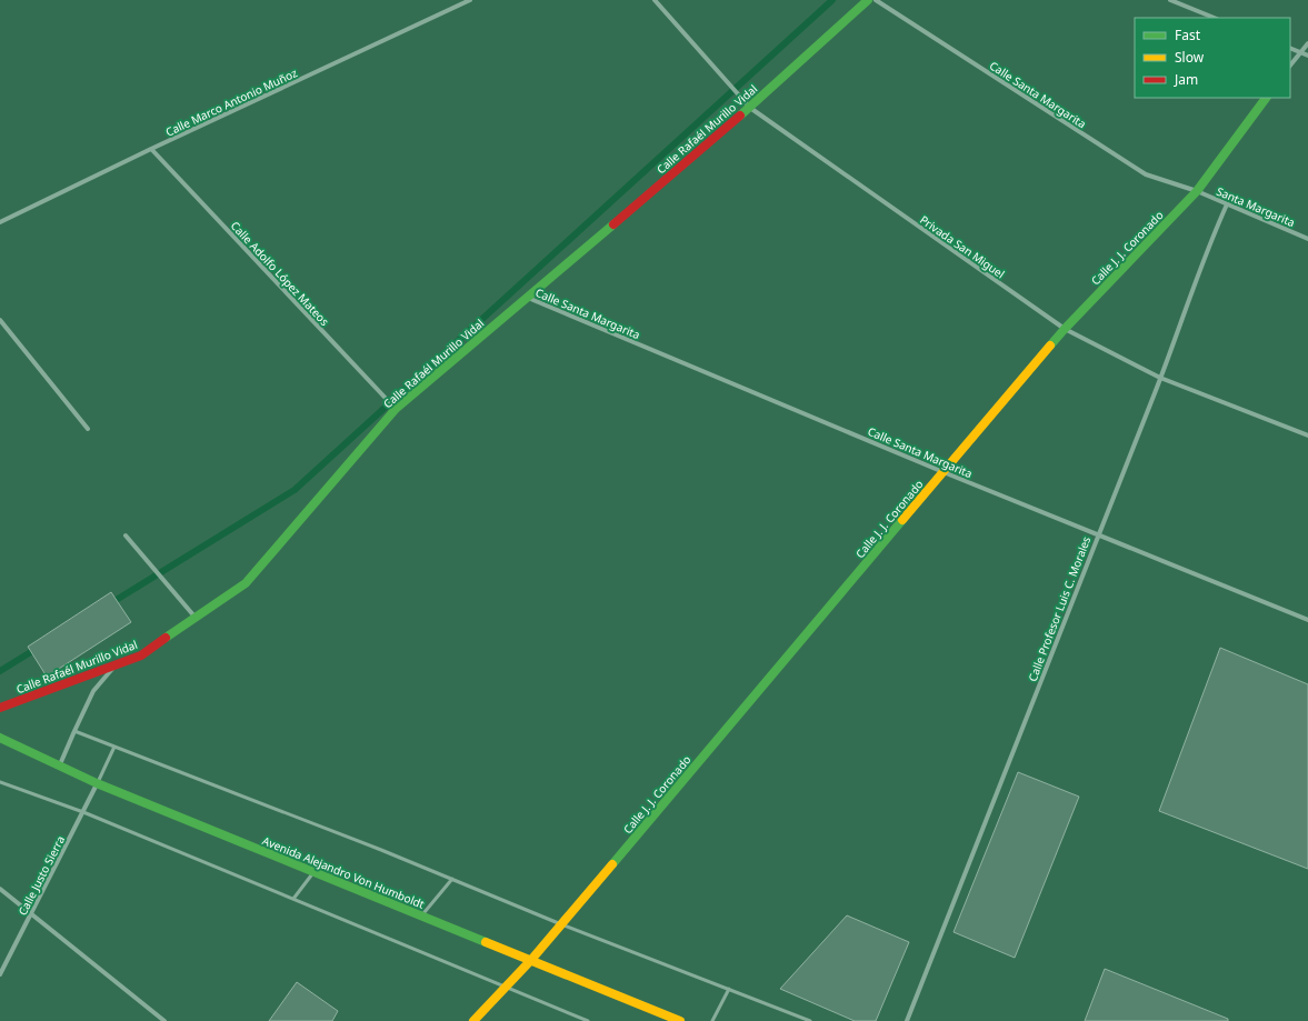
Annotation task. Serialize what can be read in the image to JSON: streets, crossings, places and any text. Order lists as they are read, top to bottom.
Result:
{
  "streets": {
    "street": [
      "Calle Santa Margarita",
      "Calle Marco Antonio Muñoz",
      "Calle Rafaél Murillo Vidal",
      "Santa Margarita",
      "Privada San Miguel",
      "Calle J. J. Coronado",
      "Calle Adolfo López Mateos",
      "Calle Profesor Luis C. Morales",
      "Avenida Alejandro Von Humboldt",
      "Calle Justo Sierra"
    ]
  },
  "crossings": [
    ["Calle Santa Margarita", "Calle Rafaél Murillo Vidal"],
    ["Calle Santa Margarita", "Santa Margarita"],
    ["Calle Santa Margarita", "Calle J. J. Coronado"],
    ["Calle Santa Margarita", "Calle Profesor Luis C. Morales"],
    ["Calle Marco Antonio Muñoz", "Calle Adolfo López Mateos"],
    ["Calle Rafaél Murillo Vidal", "Privada San Miguel"],
    ["Calle Rafaél Murillo Vidal", "Calle Adolfo López Mateos"],
    ["Santa Margarita", "Calle J. J. Coronado"],
    ["Santa Margarita", "Calle Profesor Luis C. Morales"],
    ["Privada San Miguel", "Calle J. J. Coronado"],
    ["Privada San Miguel", "Calle Profesor Luis C. Morales"],
    ["Calle J. J. Coronado", "Avenida Alejandro Von Humboldt"],
    ["Avenida Alejandro Von Humboldt", "Calle Justo Sierra"]
  ],
  "legend": ["Fast", "Slow", "Jam"]
}
